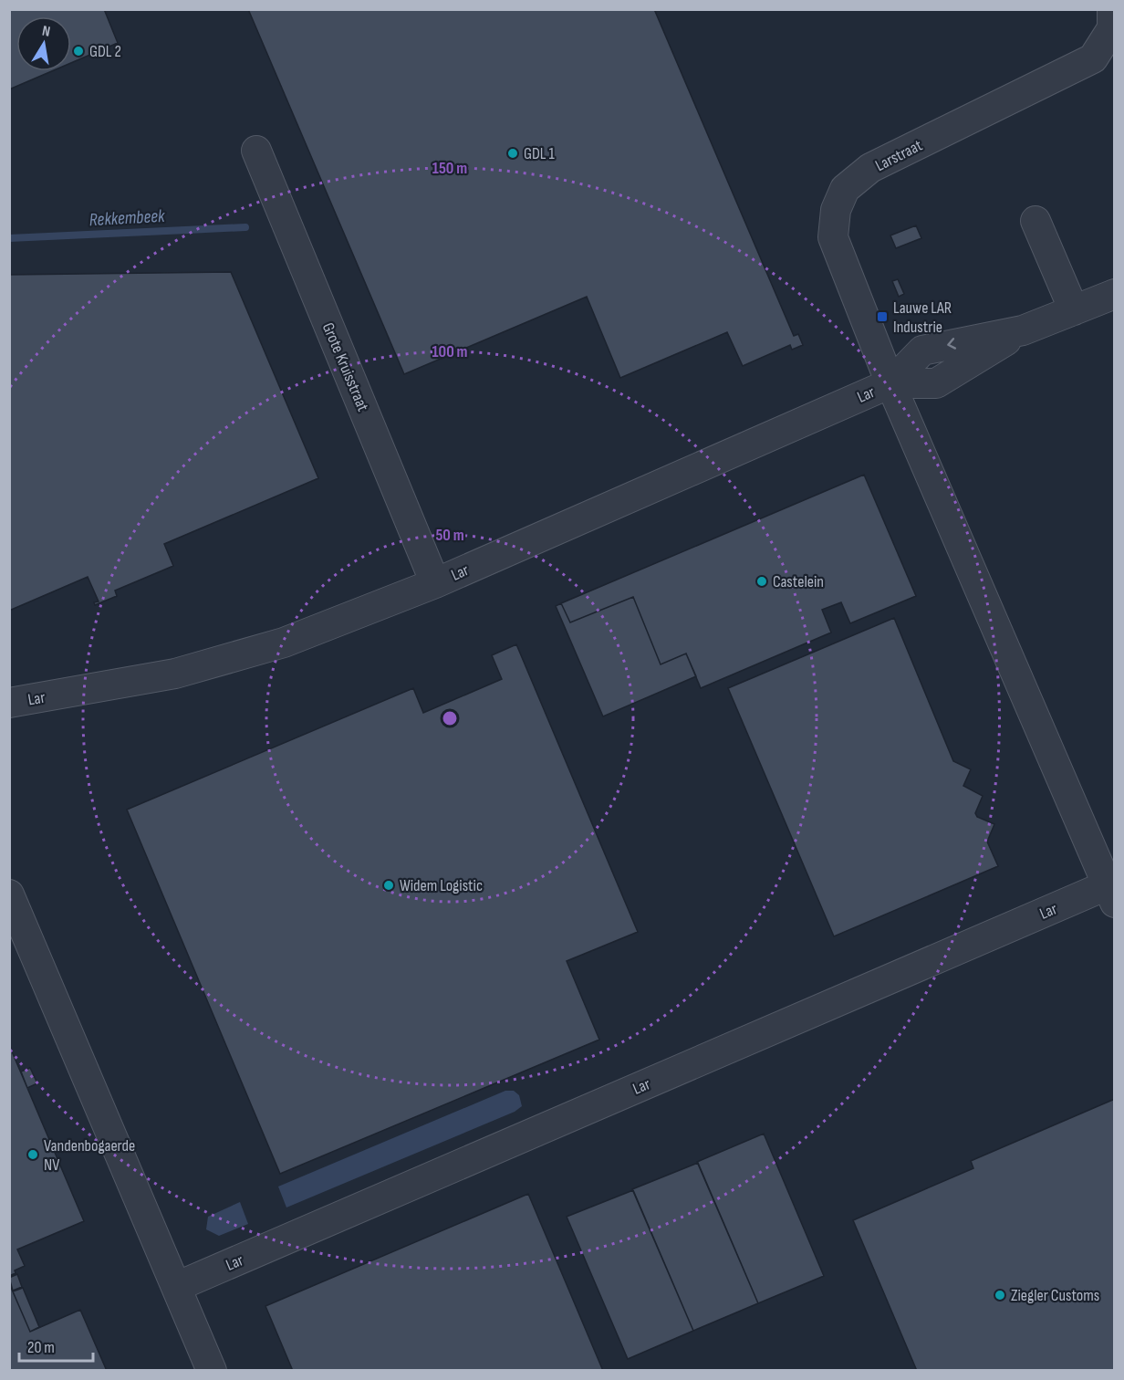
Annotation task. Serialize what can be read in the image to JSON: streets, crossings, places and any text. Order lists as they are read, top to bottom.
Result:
{
  "streets": {
    "street": ["Larstraat", "Grote Kruisstraat", "Lar"]
  },
  "crossings": [
    ["Larstraat", "Lar"],
    ["Grote Kruisstraat", "Lar"]
  ],
  "water": ["Rekkembeek"],
  "places": {
    "other": [
      "GDL 2",
      "GDL 1",
      "Castelein",
      "Widem Logistic",
      "Vandenbogaerde NV",
      "Ziegler Customs"
    ],
    "transit": ["Lauwe LAR Industrie"]
  },
  "scale_bar": "20 m",
  "north": "top",
  "rings": ["150 m", "100 m", "50 m"]
}
